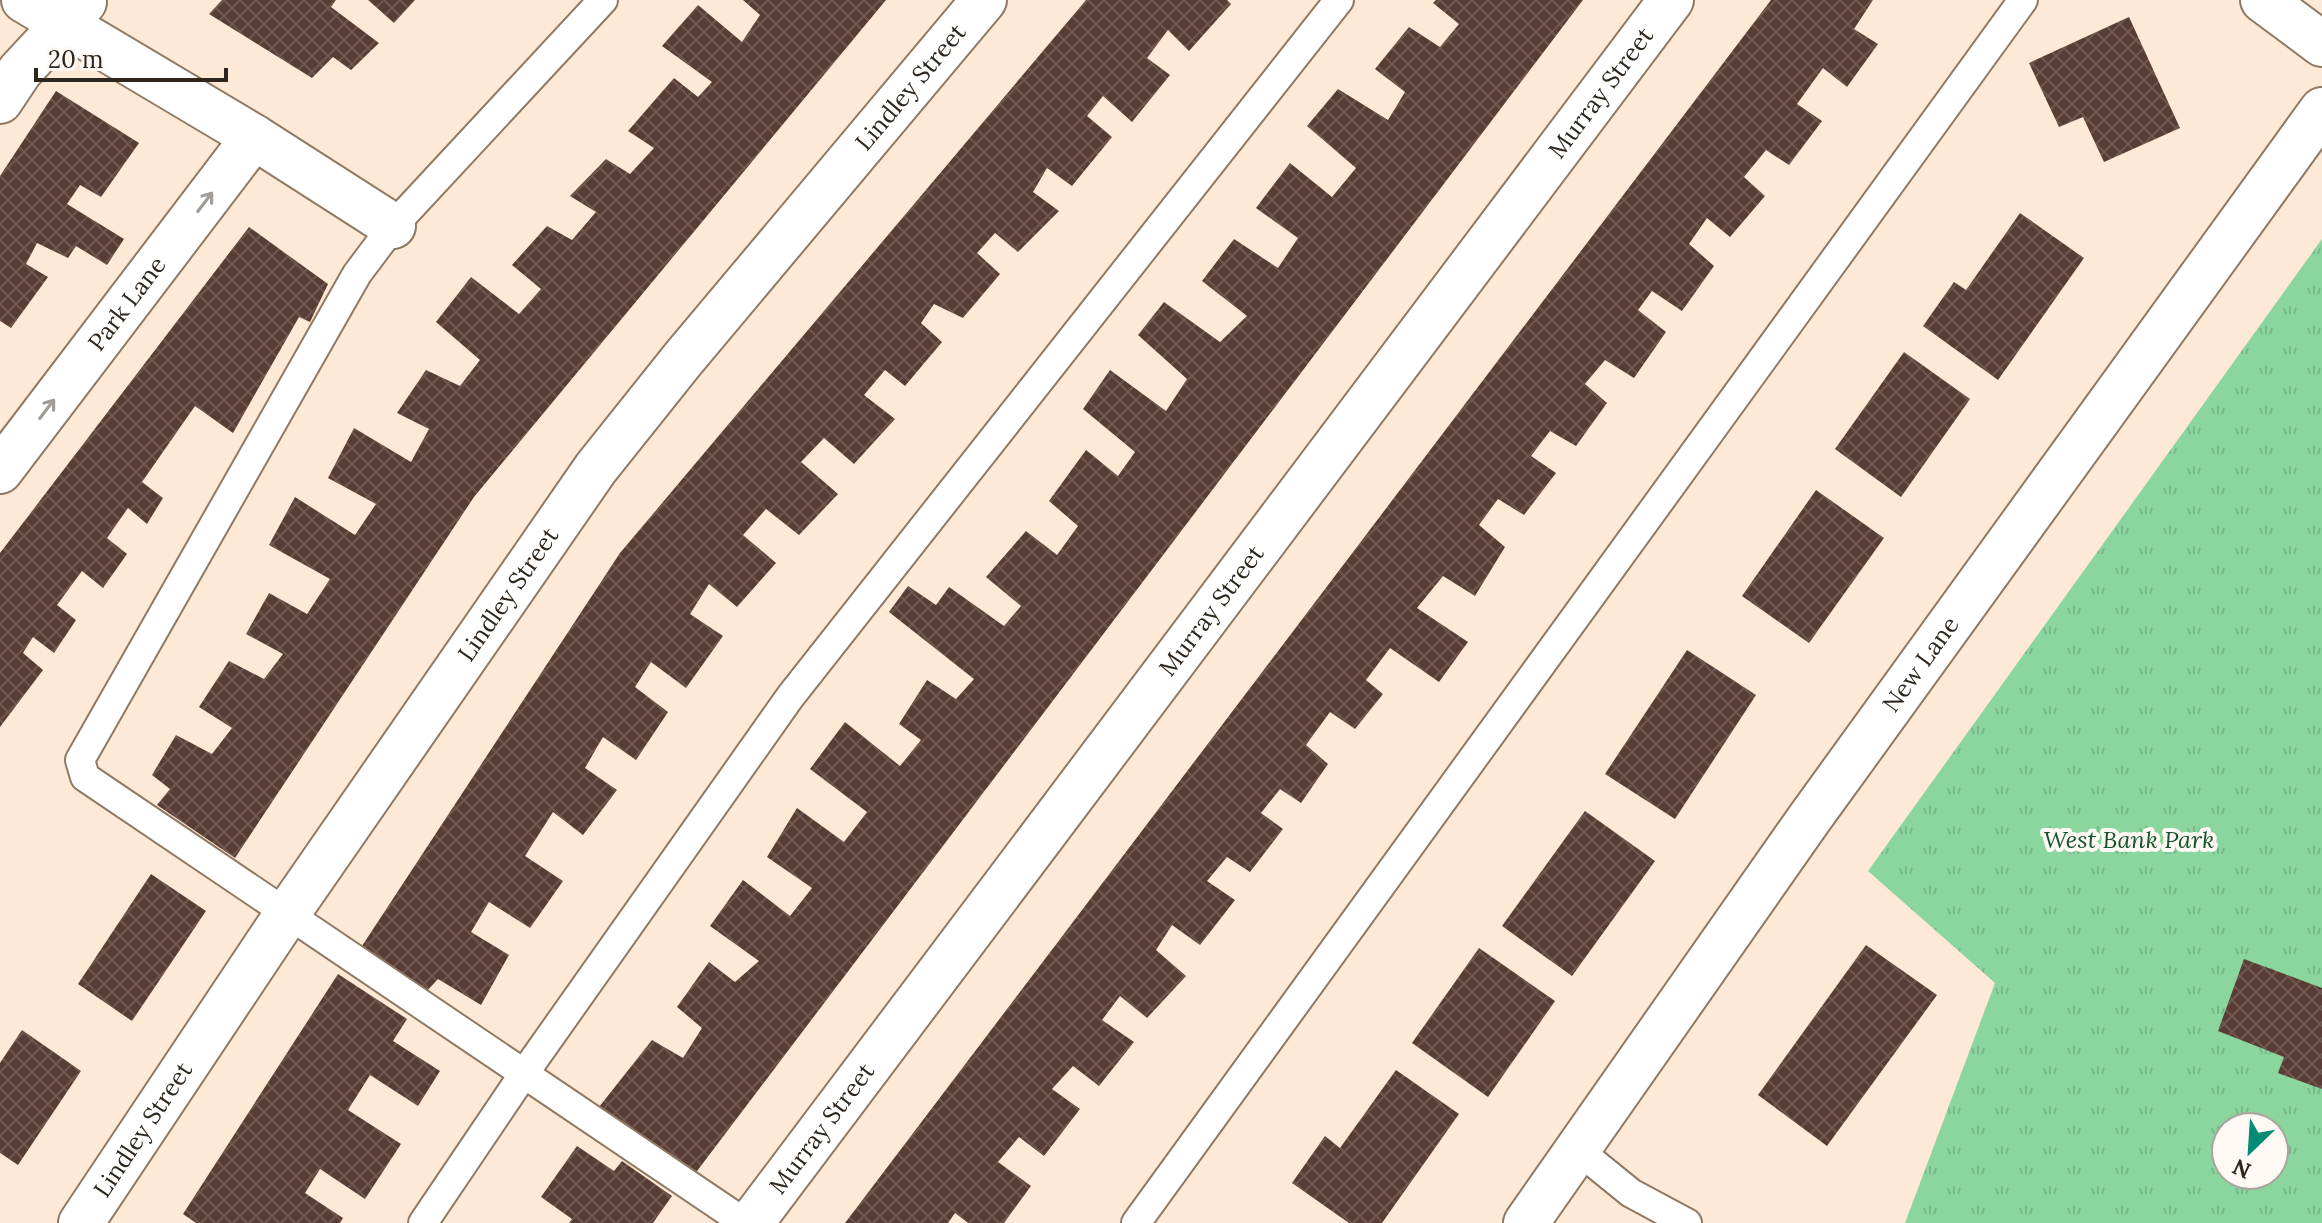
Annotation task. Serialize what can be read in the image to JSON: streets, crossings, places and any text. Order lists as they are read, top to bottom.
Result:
{
  "streets": {
    "street": [
      "Lindley Street",
      "Murray Street",
      "Park Lane",
      "New Lane"
    ]
  },
  "one_way": ["Park Lane"],
  "parks": ["West Bank Park"],
  "scale_bar": "20 m",
  "north": "bottom left"
}
